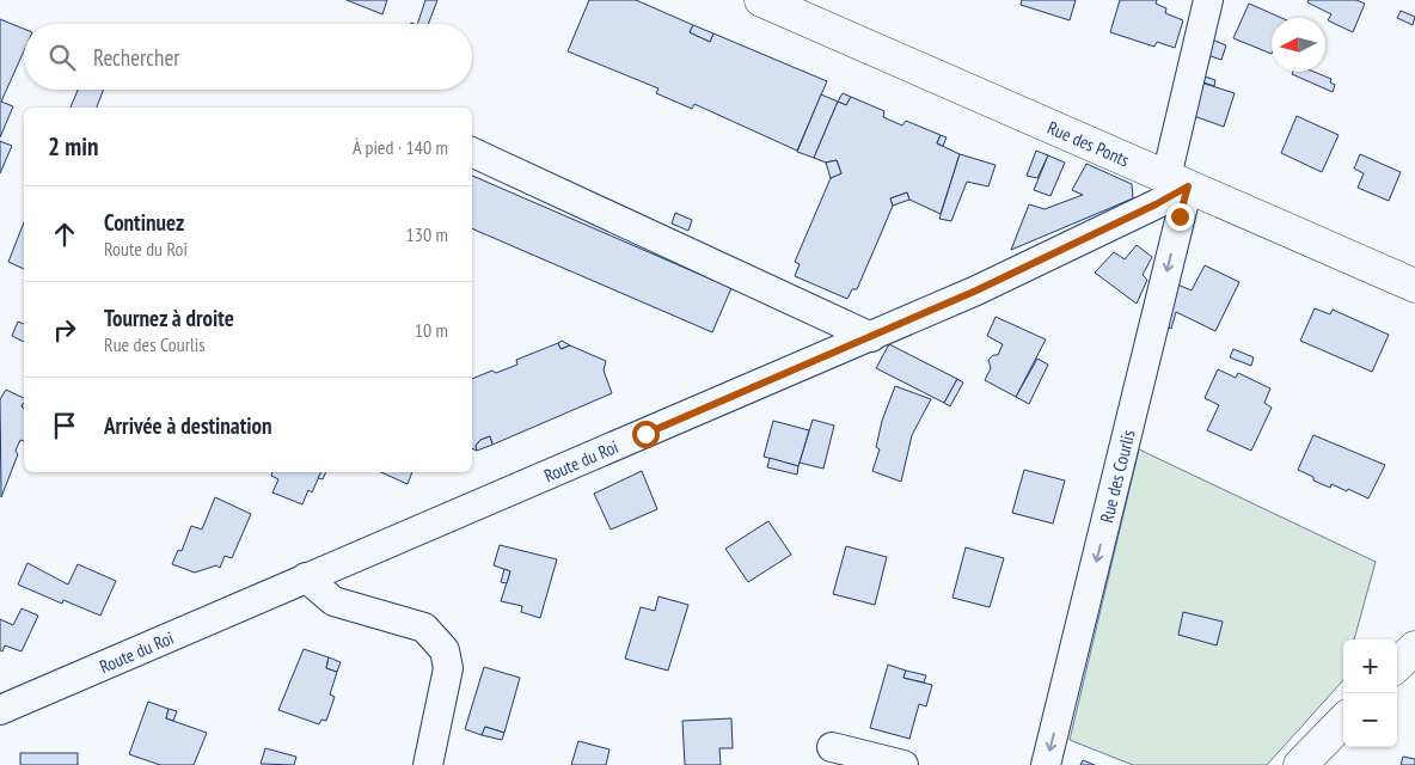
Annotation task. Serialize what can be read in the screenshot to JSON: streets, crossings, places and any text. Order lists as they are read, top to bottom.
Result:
{
  "streets": {
    "main road": ["Rue des Ponts"],
    "street": ["Route du Roi", "Rue des Courlis"]
  },
  "crossings": [
    ["Rue des Ponts", "Route du Roi"],
    ["Rue des Ponts", "Rue des Courlis"],
    ["Route du Roi", "Rue des Courlis"]
  ],
  "one_way": ["Rue des Courlis"],
  "north": "left",
  "page": {
    "search": "Rechercher",
    "heading": ["2 min", "À pied · 140 m"],
    "list": [
      ["Continuez", "Route du Roi", "130 m"],
      ["Tournez à droite", "Rue des Courlis", "10 m"],
      "Arrivée à destination"
    ],
    "map_buttons": ["+", "−"]
  }
}
